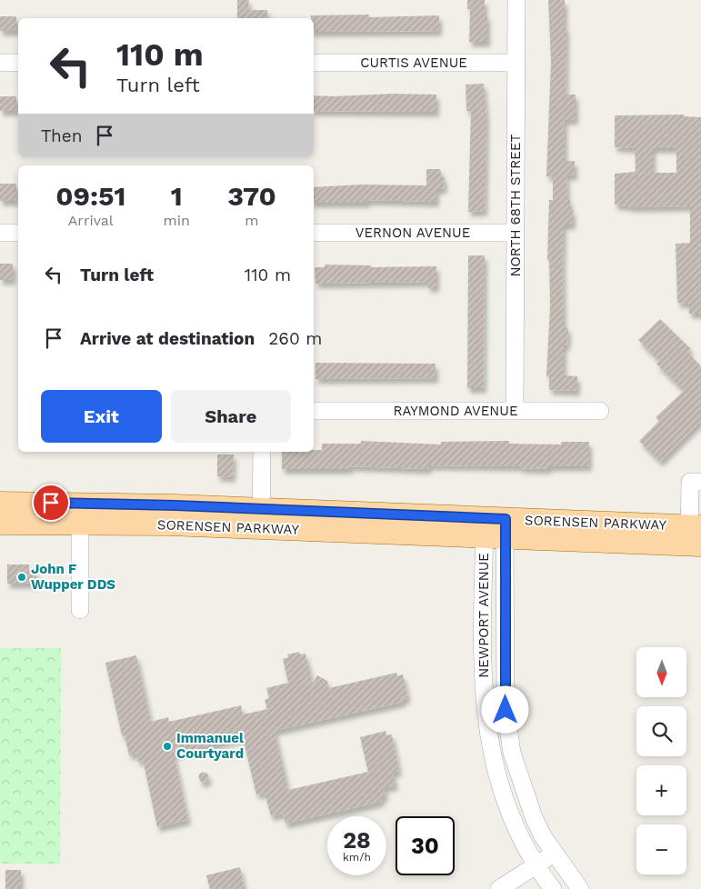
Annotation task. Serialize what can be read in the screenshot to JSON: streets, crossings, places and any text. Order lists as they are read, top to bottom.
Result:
{
  "streets": {
    "main road": ["SORENSEN PARKWAY"],
    "street": [
      "CURTIS AVENUE",
      "NORTH 68TH STREET",
      "VERNON AVENUE",
      "RAYMOND AVENUE",
      "NEWPORT AVENUE"
    ]
  },
  "crossings": [
    ["CURTIS AVENUE", "NORTH 68TH STREET"],
    ["NORTH 68TH STREET", "VERNON AVENUE"],
    ["NORTH 68TH STREET", "RAYMOND AVENUE"],
    ["SORENSEN PARKWAY", "NEWPORT AVENUE"]
  ],
  "places": ["John F Wupper DDS", "Immanuel Courtyard"],
  "north": "bottom",
  "page": {
    "turn": ["110 m", "Turn left"],
    "then": "Then",
    "eta": [
      "09:51",
      "Arrival",
      "1",
      "min",
      "370",
      "m"
    ],
    "list": [
      {
        "name": "Turn left",
        "value": "110 m"
      },
      {
        "name": "Arrive at destination",
        "value": "260 m"
      }
    ],
    "buttons": ["Exit", "Share"],
    "map_buttons": ["+", "−"],
    "speed": "28 km/h",
    "limit": "30"
  }
}
